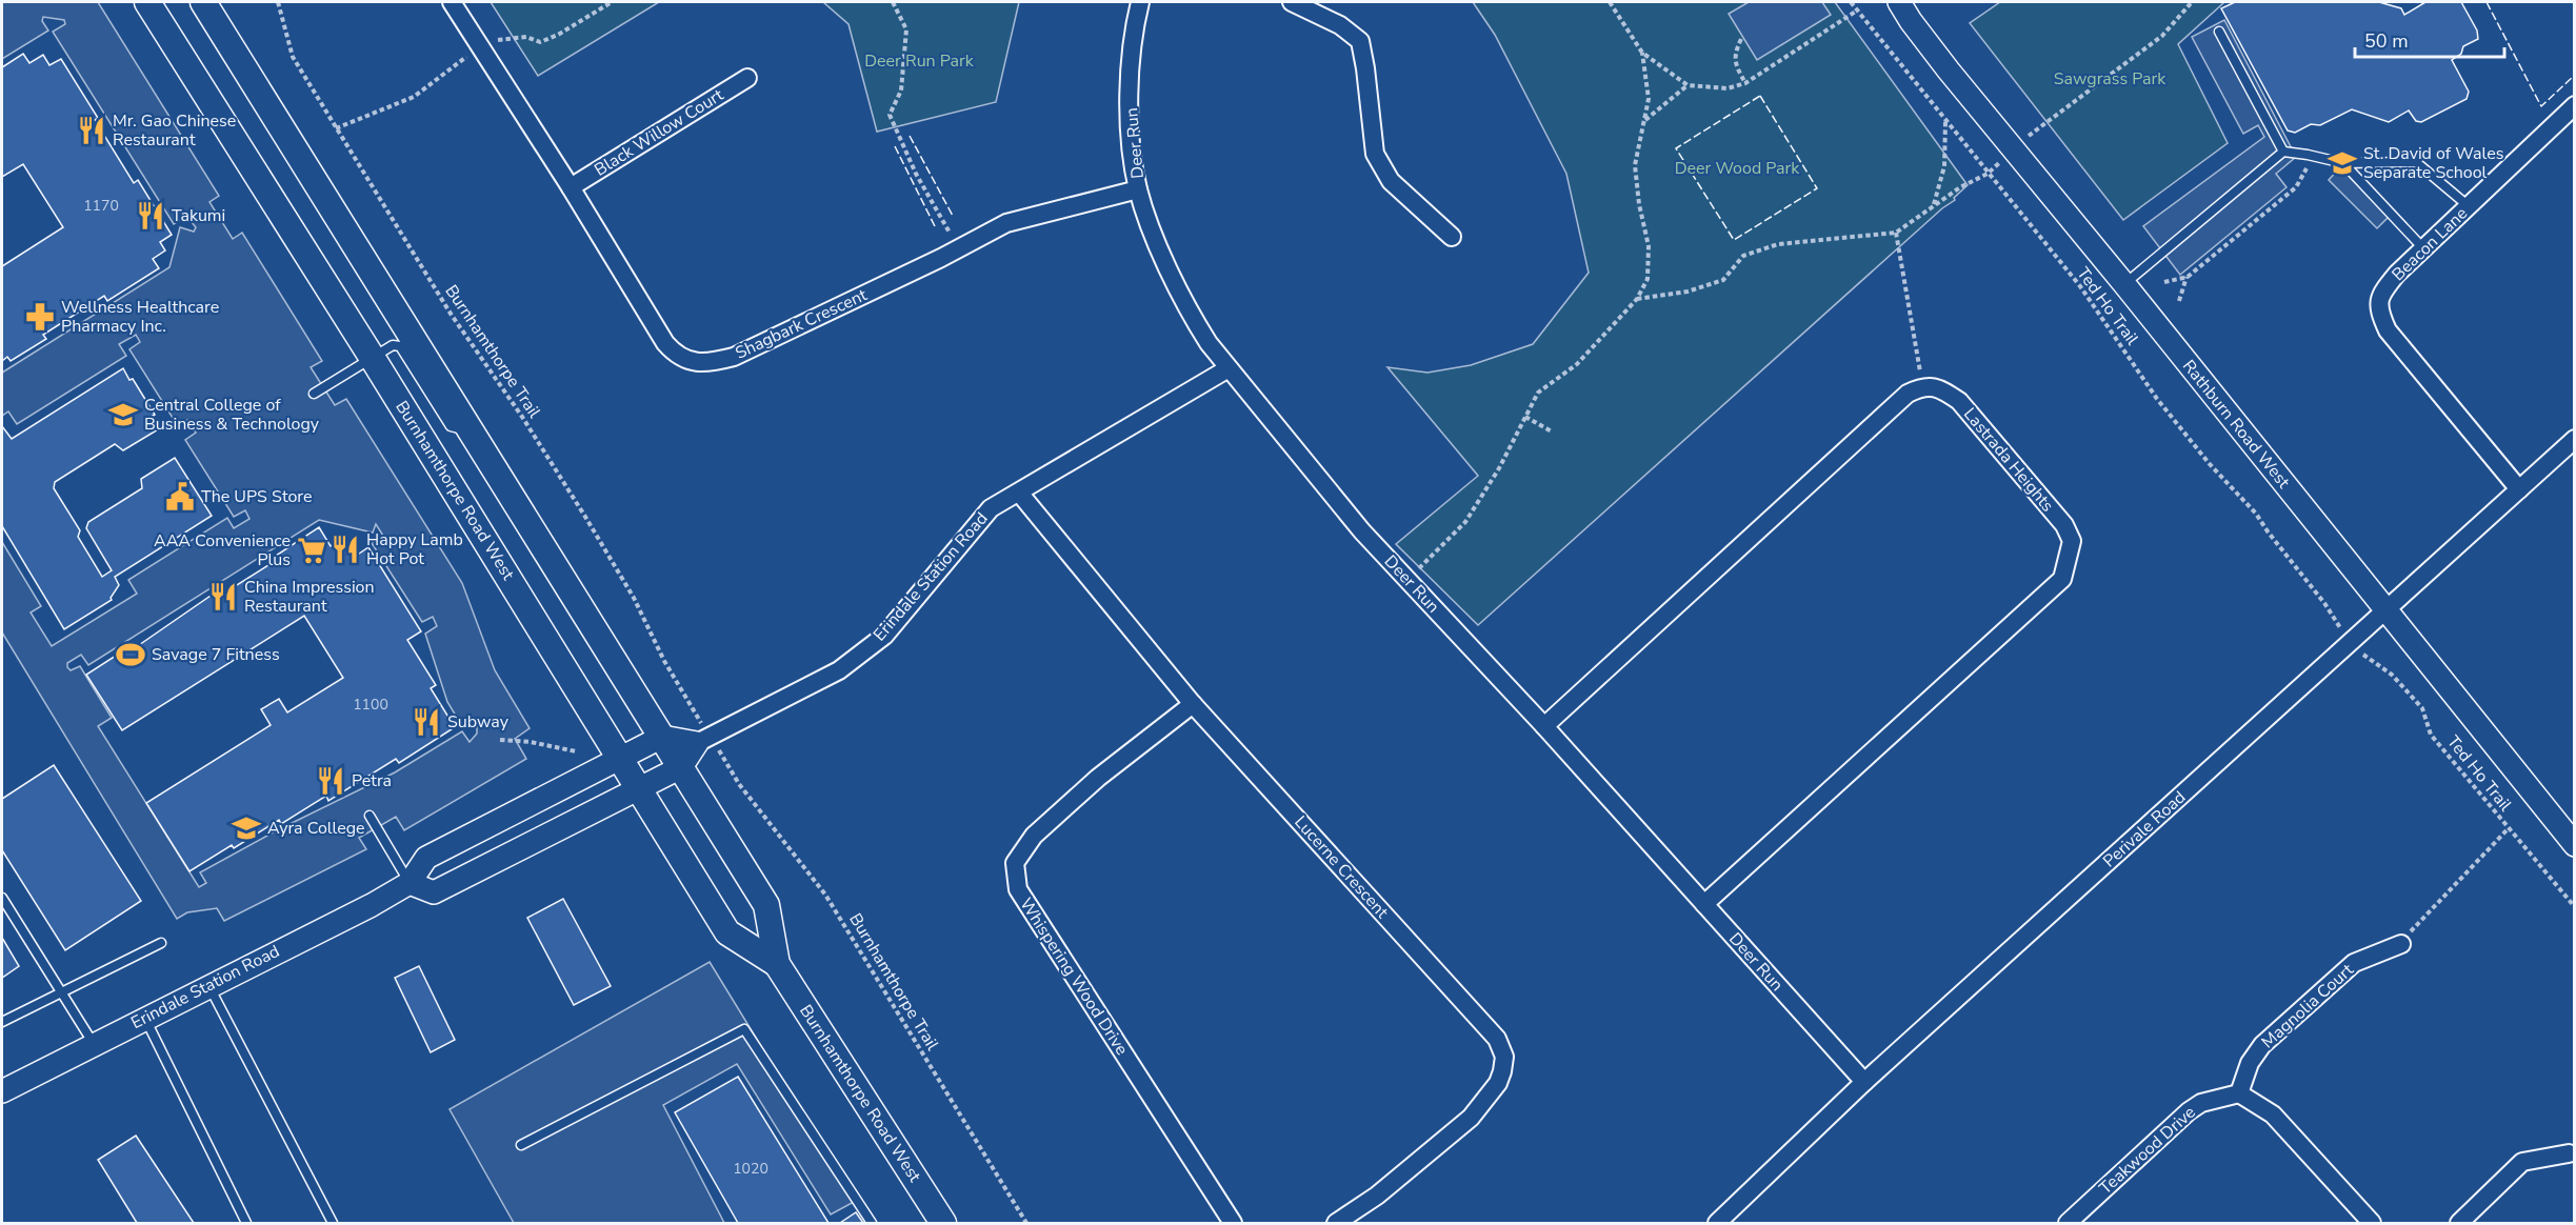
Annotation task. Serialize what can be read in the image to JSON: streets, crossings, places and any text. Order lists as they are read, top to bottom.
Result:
{
  "streets": {
    "main road": ["Burnhamthorpe Road West"],
    "street": [
      "Black Willow Court",
      "Deer Run",
      "Beacon Lane",
      "Shagbark Crescent",
      "Rathburn Road West",
      "Lastrada Heights",
      "Erindale Station Road",
      "Perivale Road",
      "Lucerne Crescent",
      "Whispering Wood Drive",
      "Magnolia Court",
      "Teakwood Drive"
    ],
    "path": ["Ted Ho Trail", "Burnhamthorpe Trail"]
  },
  "crossings": [
    ["Black Willow Court", "Shagbark Crescent"],
    ["Deer Run", "Shagbark Crescent"],
    ["Deer Run", "Lastrada Heights"],
    ["Deer Run", "Erindale Station Road"],
    ["Deer Run", "Perivale Road"],
    ["Beacon Lane", "Perivale Road"],
    ["Rathburn Road West", "Perivale Road"],
    ["Burnhamthorpe Road West", "Erindale Station Road"],
    ["Erindale Station Road", "Lucerne Crescent"],
    ["Lucerne Crescent", "Whispering Wood Drive"],
    ["Magnolia Court", "Teakwood Drive"]
  ],
  "parks": ["Deer Run Park", "Sawgrass Park", "Deer Wood Park"],
  "places": {
    "restaurant": [
      "Mr. Gao Chinese Restaurant",
      "Takumi",
      "Happy Lamb Hot Pot",
      "China Impression Restaurant",
      "Subway",
      "Petra"
    ],
    "school or university": ["St. David of Wales Separate School", "Central College of Business & Technology", "Ayra College"],
    "pharmacy": ["Wellness Healthcare Pharmacy Inc."],
    "public building": ["The UPS Store"],
    "supermarket": ["AAA Convenience Plus"],
    "sports": ["Savage 7 Fitness"]
  },
  "house_numbers": ["1170", "1100", "1020"],
  "scale_bar": "50 m"
}
